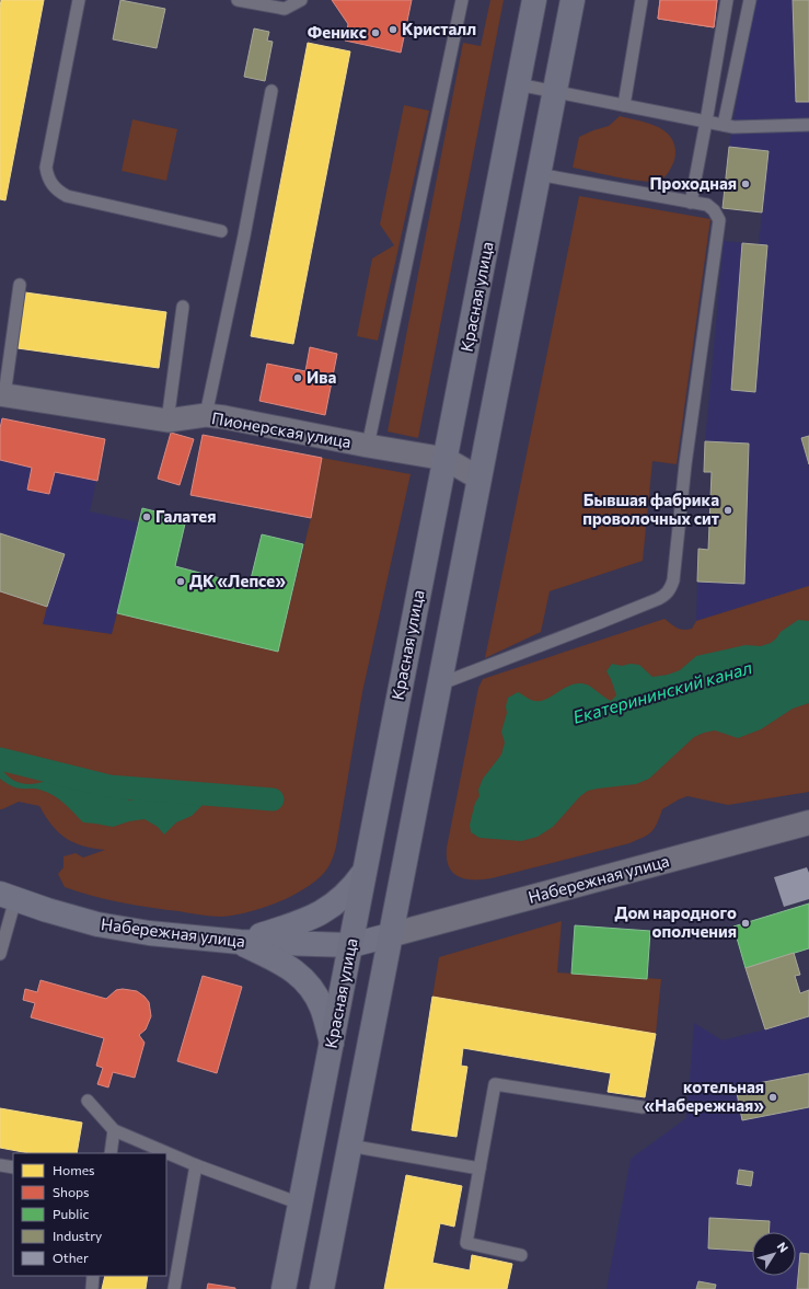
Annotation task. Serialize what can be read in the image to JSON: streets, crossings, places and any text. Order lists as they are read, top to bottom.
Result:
{
  "streets": {
    "highway": ["Красная улица"],
    "main road": ["Набережная улица"],
    "street": ["Пионерская улица"]
  },
  "crossings": [
    ["Красная улица", "Пионерская улица"],
    ["Красная улица", "Набережная улица"]
  ],
  "water": ["Екатерининский канал"],
  "places": [
    "Кристалл",
    "Феникс",
    "Проходная",
    "Ива",
    "Бывшая фабрика проволочных сит",
    "Галатея",
    "ДК «Лепсе»",
    "Дом народного ополчения",
    "котельная «Набережная»"
  ],
  "legend": [
    "Homes",
    "Shops",
    "Public",
    "Industry",
    "Other"
  ],
  "north": "top right"
}
